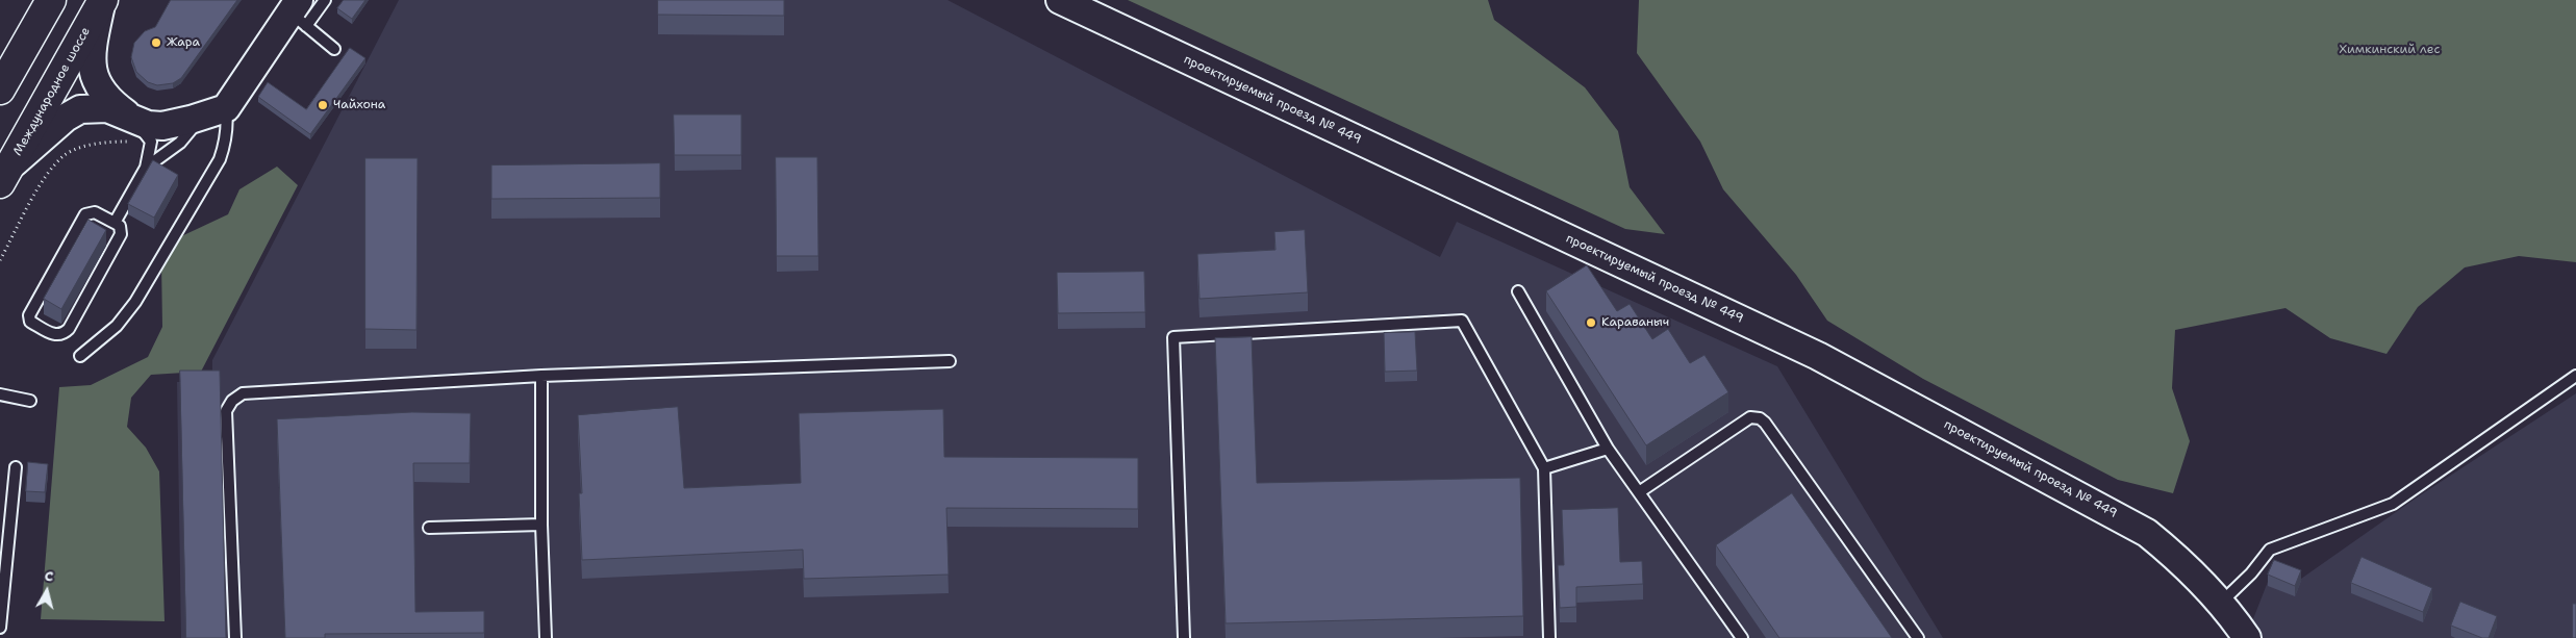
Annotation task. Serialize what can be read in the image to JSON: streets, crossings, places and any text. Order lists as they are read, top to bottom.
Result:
{
  "streets": {
    "highway": ["Международное шоссе"],
    "street": ["проектируемый проезд № 449"]
  },
  "parks": ["Химкинский лес"],
  "places": ["Жара", "Чайхона", "Караваныч"],
  "north": "top"
}
